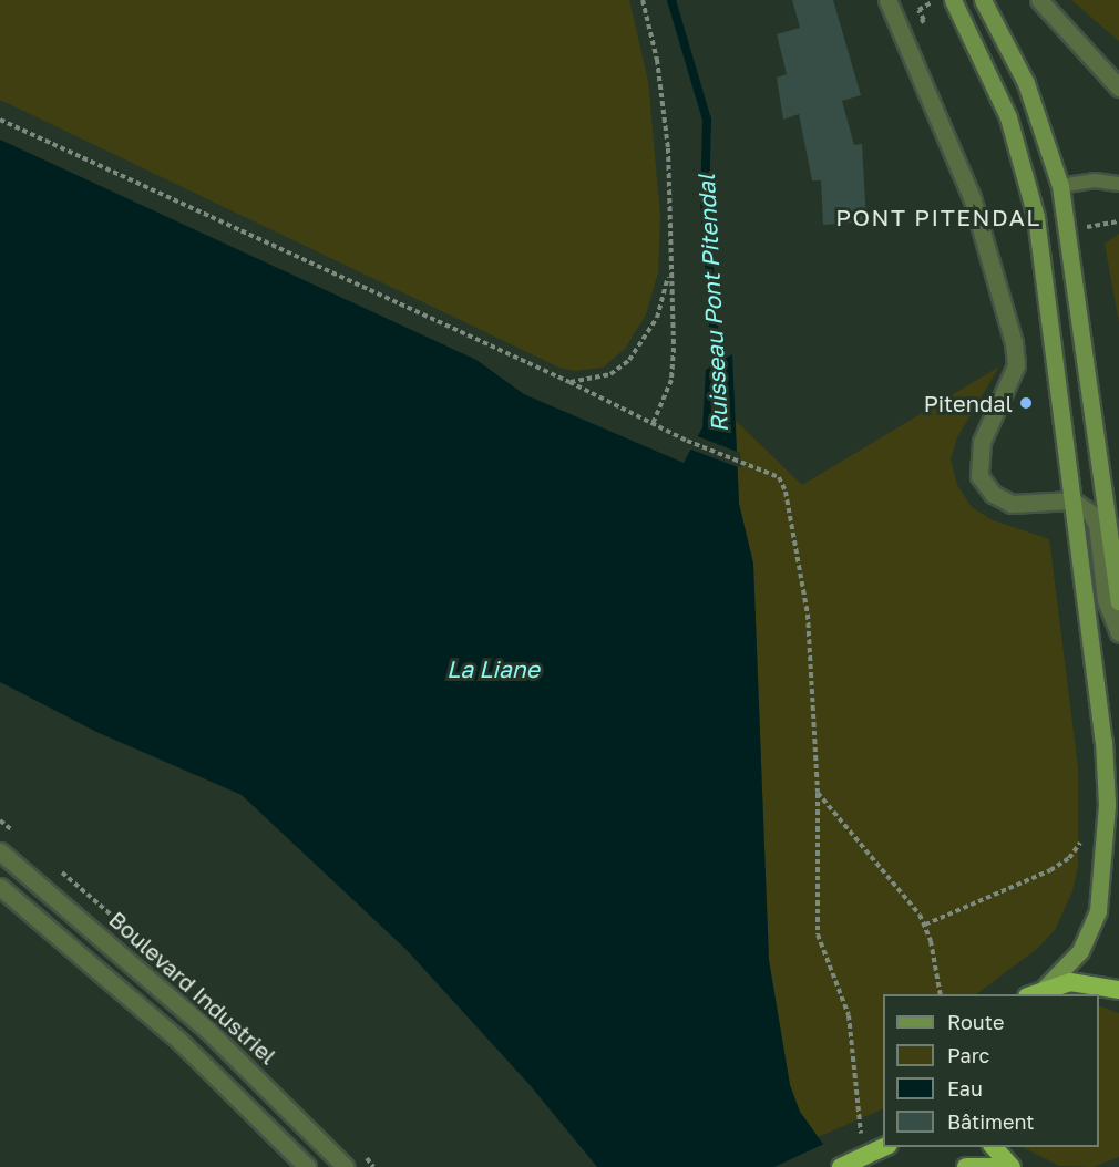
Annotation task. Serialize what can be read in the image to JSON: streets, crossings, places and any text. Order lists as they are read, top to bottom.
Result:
{
  "streets": {
    "street": ["Boulevard Industriel"]
  },
  "districts": ["PONT PITENDAL"],
  "water": ["Ruisseau Pont Pitendal", "La Liane"],
  "places": ["Pitendal"],
  "legend": [
    "Route",
    "Parc",
    "Eau",
    "Bâtiment"
  ]
}
